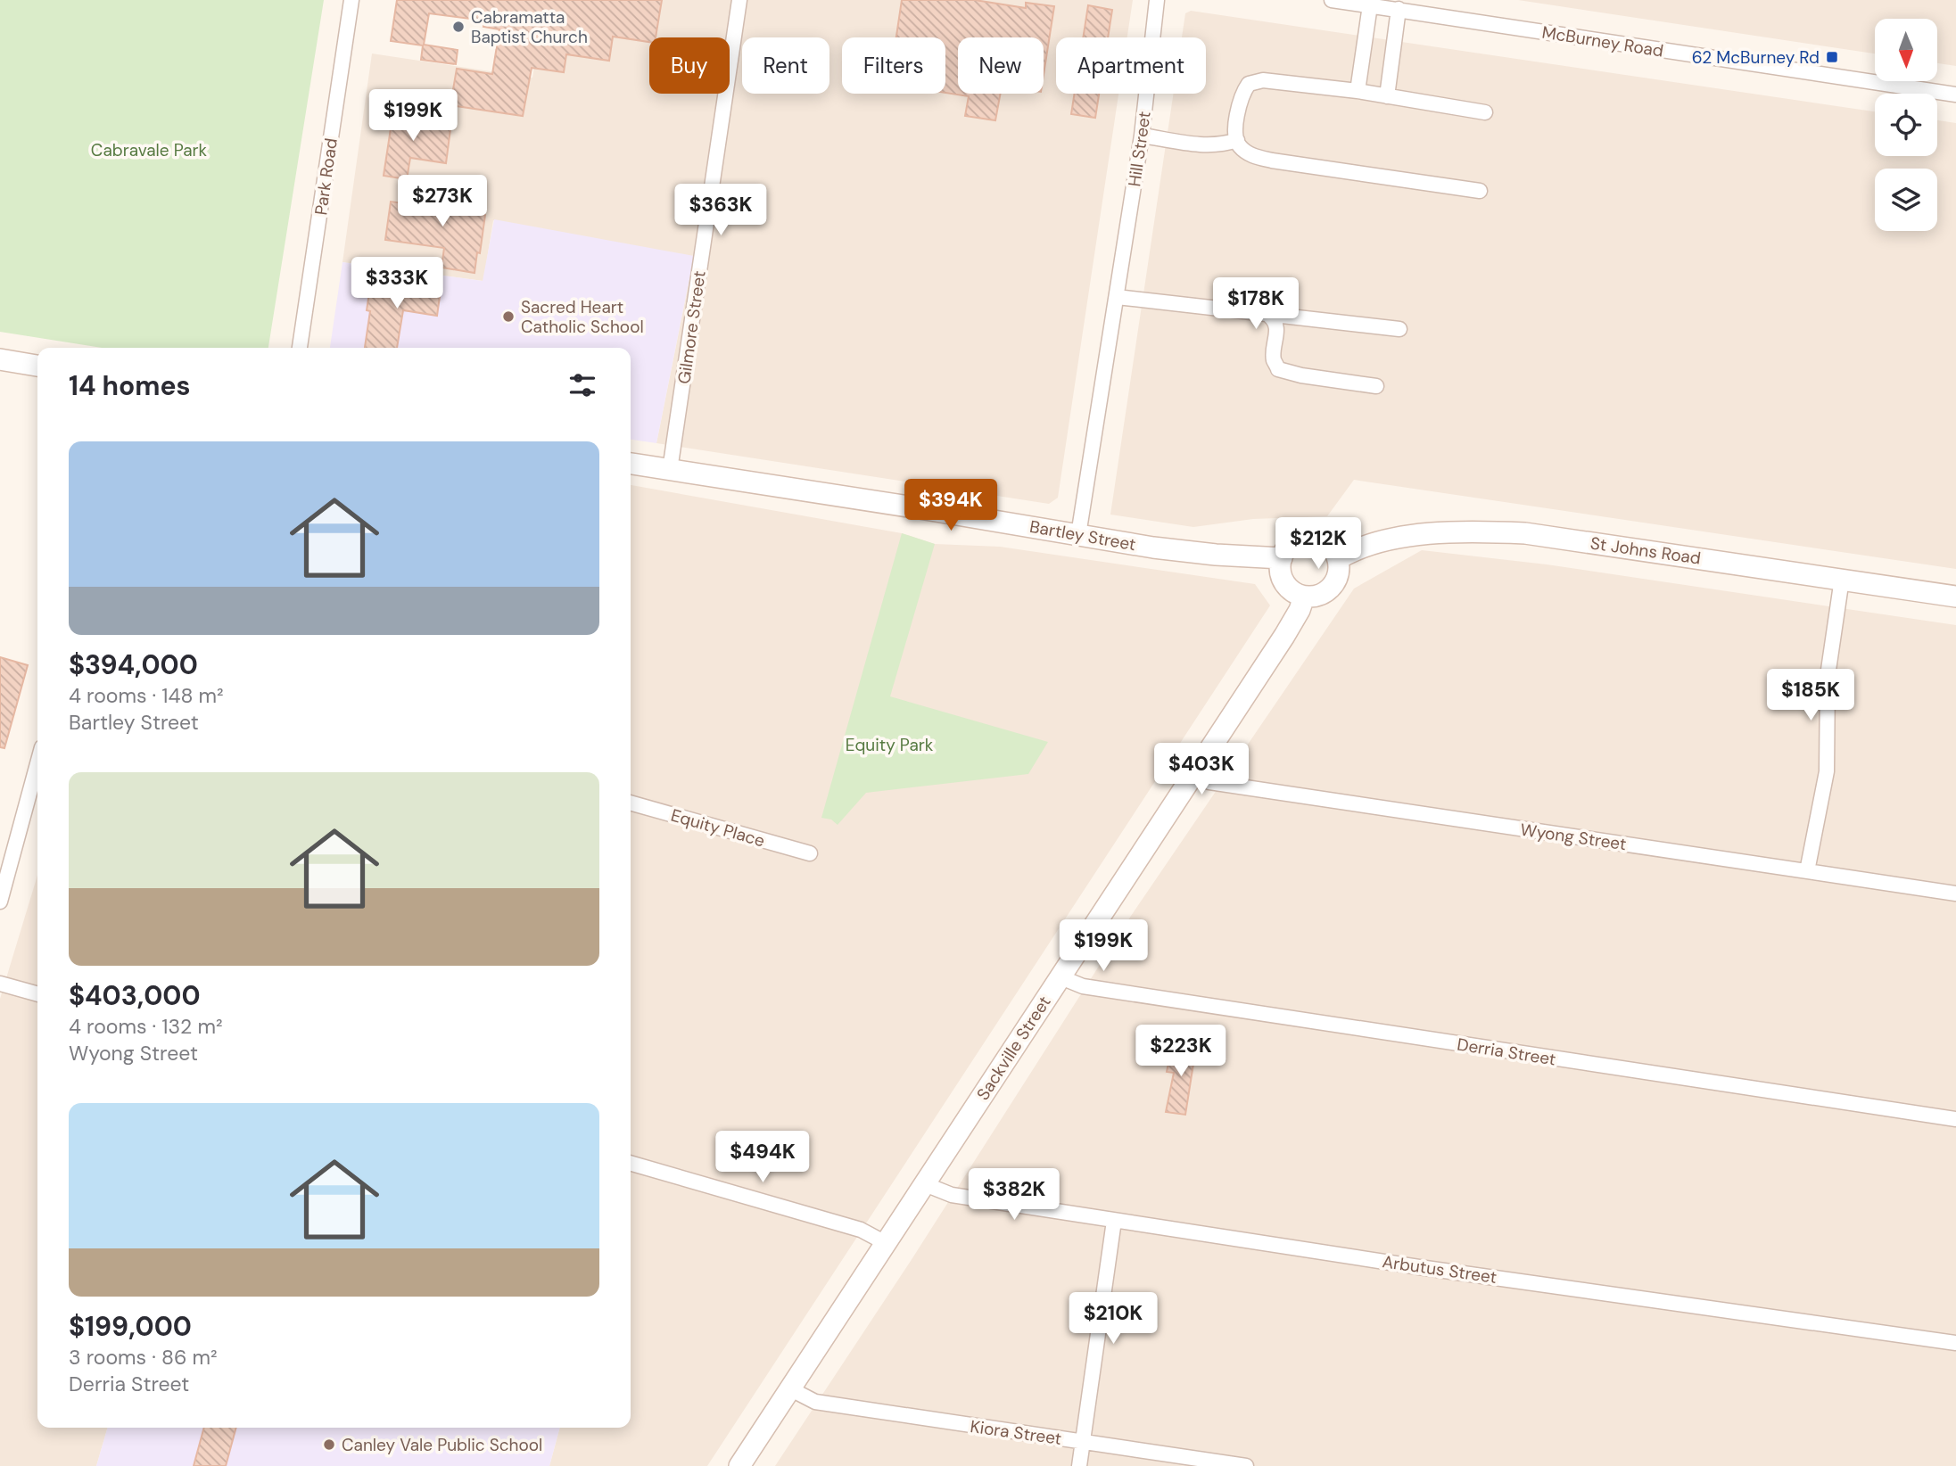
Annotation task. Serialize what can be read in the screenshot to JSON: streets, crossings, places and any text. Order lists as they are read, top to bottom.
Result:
{
  "streets": {
    "main road": ["Bartley Street", "St Johns Road", "Sackville Street"],
    "street": [
      "McBurney Road",
      "Hill Street",
      "Park Road",
      "Gilmore Street",
      "Equity Place",
      "Wyong Street",
      "Derria Street",
      "Arbutus Street",
      "Kiora Street"
    ]
  },
  "crossings": [
    ["Hill Street", "Bartley Street"],
    ["Gilmore Street", "Bartley Street"],
    ["Bartley Street", "St Johns Road"],
    ["Bartley Street", "Sackville Street"],
    ["St Johns Road", "Sackville Street"],
    ["Wyong Street", "Sackville Street"],
    ["Sackville Street", "Derria Street"],
    ["Sackville Street", "Arbutus Street"],
    ["Sackville Street", "Kiora Street"]
  ],
  "parks": ["Cabravale Park", "Equity Park"],
  "places": {
    "other": ["Cabramatta Baptist Church", "Sacred Heart Catholic School", "Canley Vale Public School"],
    "transit": ["62 McBurney Rd"]
  },
  "north": "bottom",
  "page": {
    "chip": [
      "Buy",
      "Rent",
      "Filters",
      "New",
      "Apartment"
    ],
    "price": [
      "$199K",
      "$273K",
      "$363K",
      "$333K",
      "$178K",
      "$394K",
      "$212K",
      "$185K",
      "$403K",
      "$199K",
      "$223K",
      "$494K",
      "$382K",
      "$210K"
    ],
    "heading": "14 homes",
    "list": [
      {
        "name": "$394,000",
        "note": "4 rooms · 148 m² · Bartley Street"
      },
      {
        "name": "$403,000",
        "note": "4 rooms · 132 m² · Wyong Street"
      },
      {
        "name": "$199,000",
        "note": "3 rooms · 86 m² · Derria Street"
      }
    ]
  }
}
